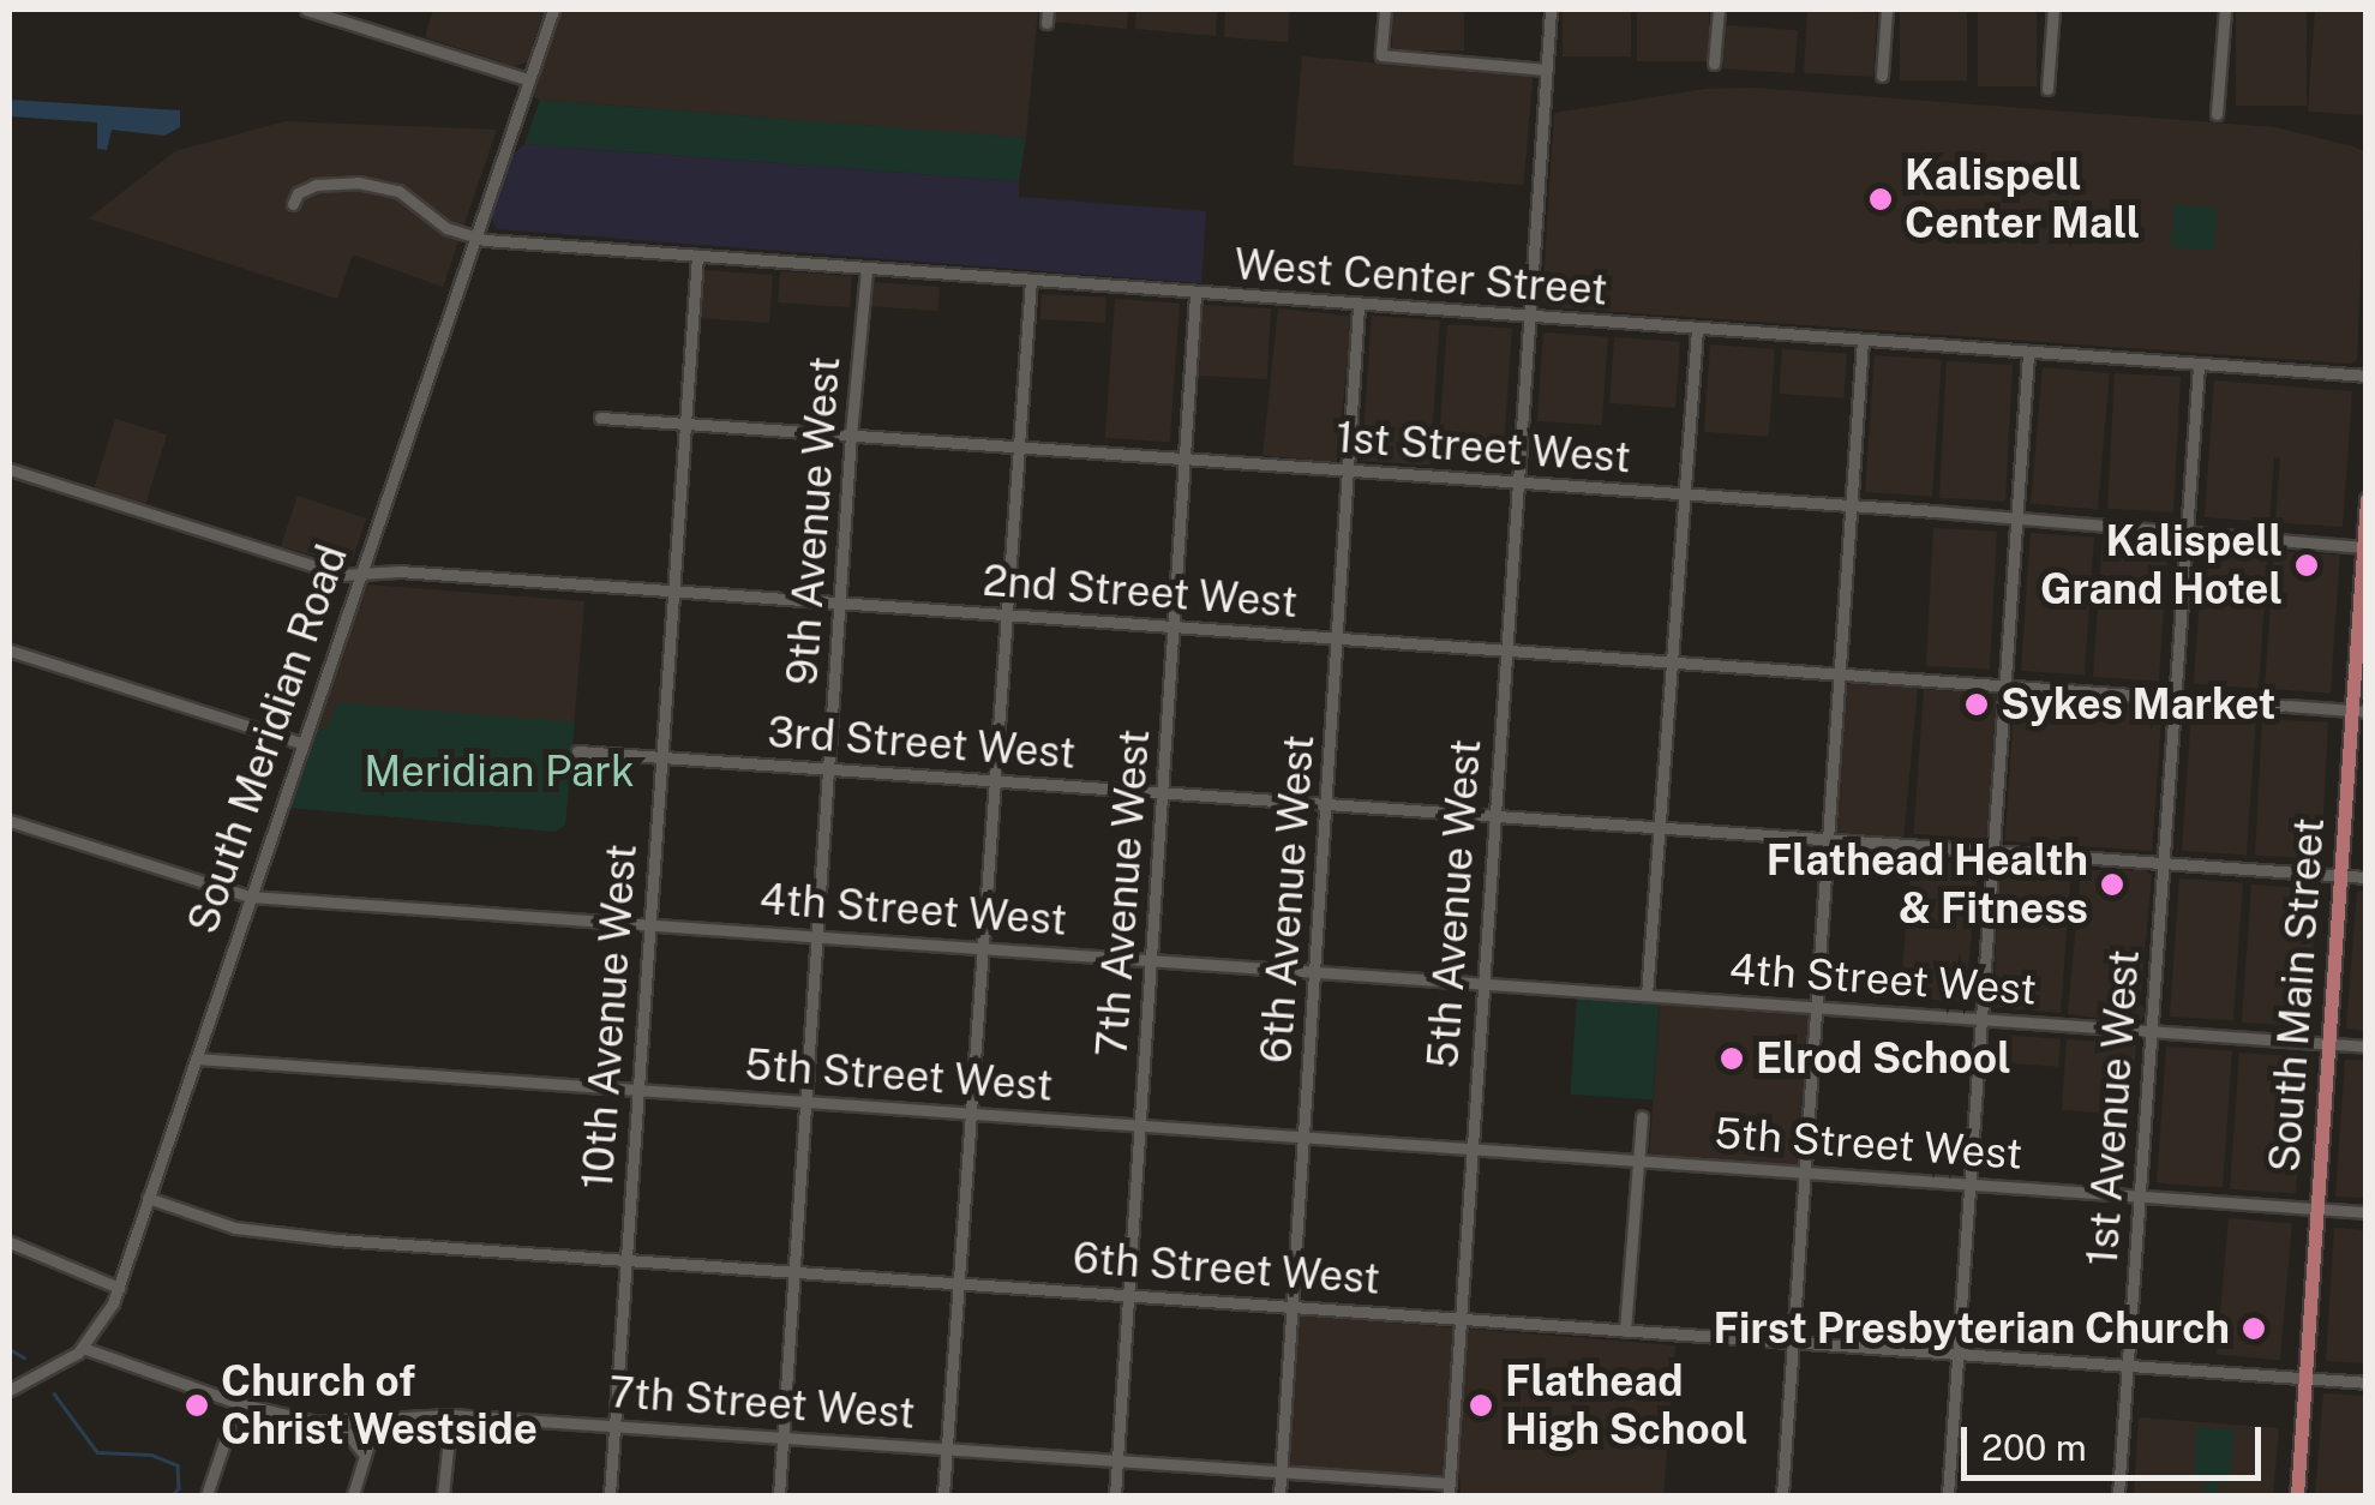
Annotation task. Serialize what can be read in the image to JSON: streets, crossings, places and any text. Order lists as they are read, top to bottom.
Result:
{
  "streets": {
    "main road": ["South Main Street"],
    "street": [
      "West Center Street",
      "1st Street West",
      "9th Avenue West",
      "2nd Street West",
      "South Meridian Road",
      "3rd Street West",
      "7th Avenue West",
      "6th Avenue West",
      "5th Avenue West",
      "4th Street West",
      "10th Avenue West",
      "5th Street West",
      "1st Avenue West",
      "6th Street West",
      "7th Street West"
    ]
  },
  "crossings": [
    ["West Center Street", "9th Avenue West"],
    ["West Center Street", "South Meridian Road"],
    ["West Center Street", "7th Avenue West"],
    ["West Center Street", "6th Avenue West"],
    ["West Center Street", "5th Avenue West"],
    ["West Center Street", "10th Avenue West"],
    ["West Center Street", "1st Avenue West"],
    ["1st Street West", "9th Avenue West"],
    ["1st Street West", "7th Avenue West"],
    ["1st Street West", "6th Avenue West"],
    ["1st Street West", "5th Avenue West"],
    ["1st Street West", "South Main Street"],
    ["1st Street West", "10th Avenue West"],
    ["1st Street West", "1st Avenue West"],
    ["9th Avenue West", "2nd Street West"],
    ["9th Avenue West", "3rd Street West"],
    ["9th Avenue West", "4th Street West"],
    ["9th Avenue West", "5th Street West"],
    ["9th Avenue West", "6th Street West"],
    ["9th Avenue West", "7th Street West"],
    ["2nd Street West", "South Meridian Road"],
    ["2nd Street West", "7th Avenue West"],
    ["2nd Street West", "6th Avenue West"],
    ["2nd Street West", "5th Avenue West"],
    ["2nd Street West", "South Main Street"],
    ["2nd Street West", "10th Avenue West"],
    ["2nd Street West", "1st Avenue West"],
    ["South Meridian Road", "4th Street West"],
    ["South Meridian Road", "5th Street West"],
    ["South Meridian Road", "6th Street West"],
    ["South Meridian Road", "7th Street West"],
    ["3rd Street West", "7th Avenue West"],
    ["3rd Street West", "6th Avenue West"],
    ["3rd Street West", "5th Avenue West"],
    ["3rd Street West", "South Main Street"],
    ["3rd Street West", "10th Avenue West"],
    ["3rd Street West", "1st Avenue West"],
    ["7th Avenue West", "4th Street West"],
    ["7th Avenue West", "5th Street West"],
    ["7th Avenue West", "6th Street West"],
    ["7th Avenue West", "7th Street West"],
    ["6th Avenue West", "4th Street West"],
    ["6th Avenue West", "5th Street West"],
    ["6th Avenue West", "6th Street West"],
    ["6th Avenue West", "7th Street West"],
    ["5th Avenue West", "4th Street West"],
    ["5th Avenue West", "5th Street West"],
    ["5th Avenue West", "6th Street West"],
    ["5th Avenue West", "7th Street West"],
    ["4th Street West", "South Main Street"],
    ["4th Street West", "10th Avenue West"],
    ["4th Street West", "1st Avenue West"],
    ["South Main Street", "5th Street West"],
    ["South Main Street", "6th Street West"],
    ["10th Avenue West", "5th Street West"],
    ["10th Avenue West", "6th Street West"],
    ["10th Avenue West", "7th Street West"],
    ["5th Street West", "1st Avenue West"],
    ["1st Avenue West", "6th Street West"]
  ],
  "parks": ["Meridian Park"],
  "places": [
    "Kalispell Center Mall",
    "Kalispell Grand Hotel",
    "Sykes Market",
    "Flathead Health & Fitness",
    "Elrod School",
    "First Presbyterian Church",
    "Church of Christ Westside",
    "Flathead High School"
  ],
  "scale_bar": "200 m"
}
